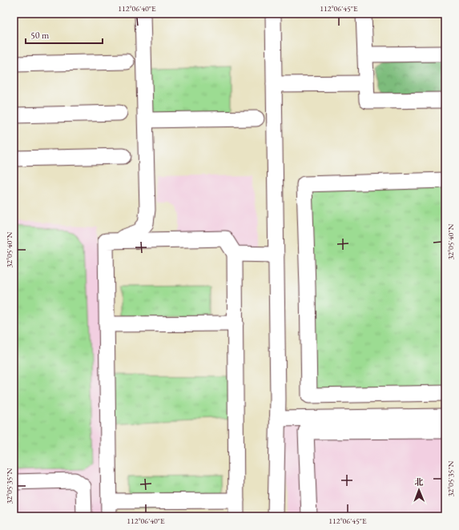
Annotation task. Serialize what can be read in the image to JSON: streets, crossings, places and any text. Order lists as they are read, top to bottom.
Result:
{
  "scale_bar": "50 m",
  "north": "top",
  "coordinates": [
    "112°06'40\"E",
    "112°06'45\"E",
    "32°05'40\"N",
    "32°05'35\"N"
  ]
}
